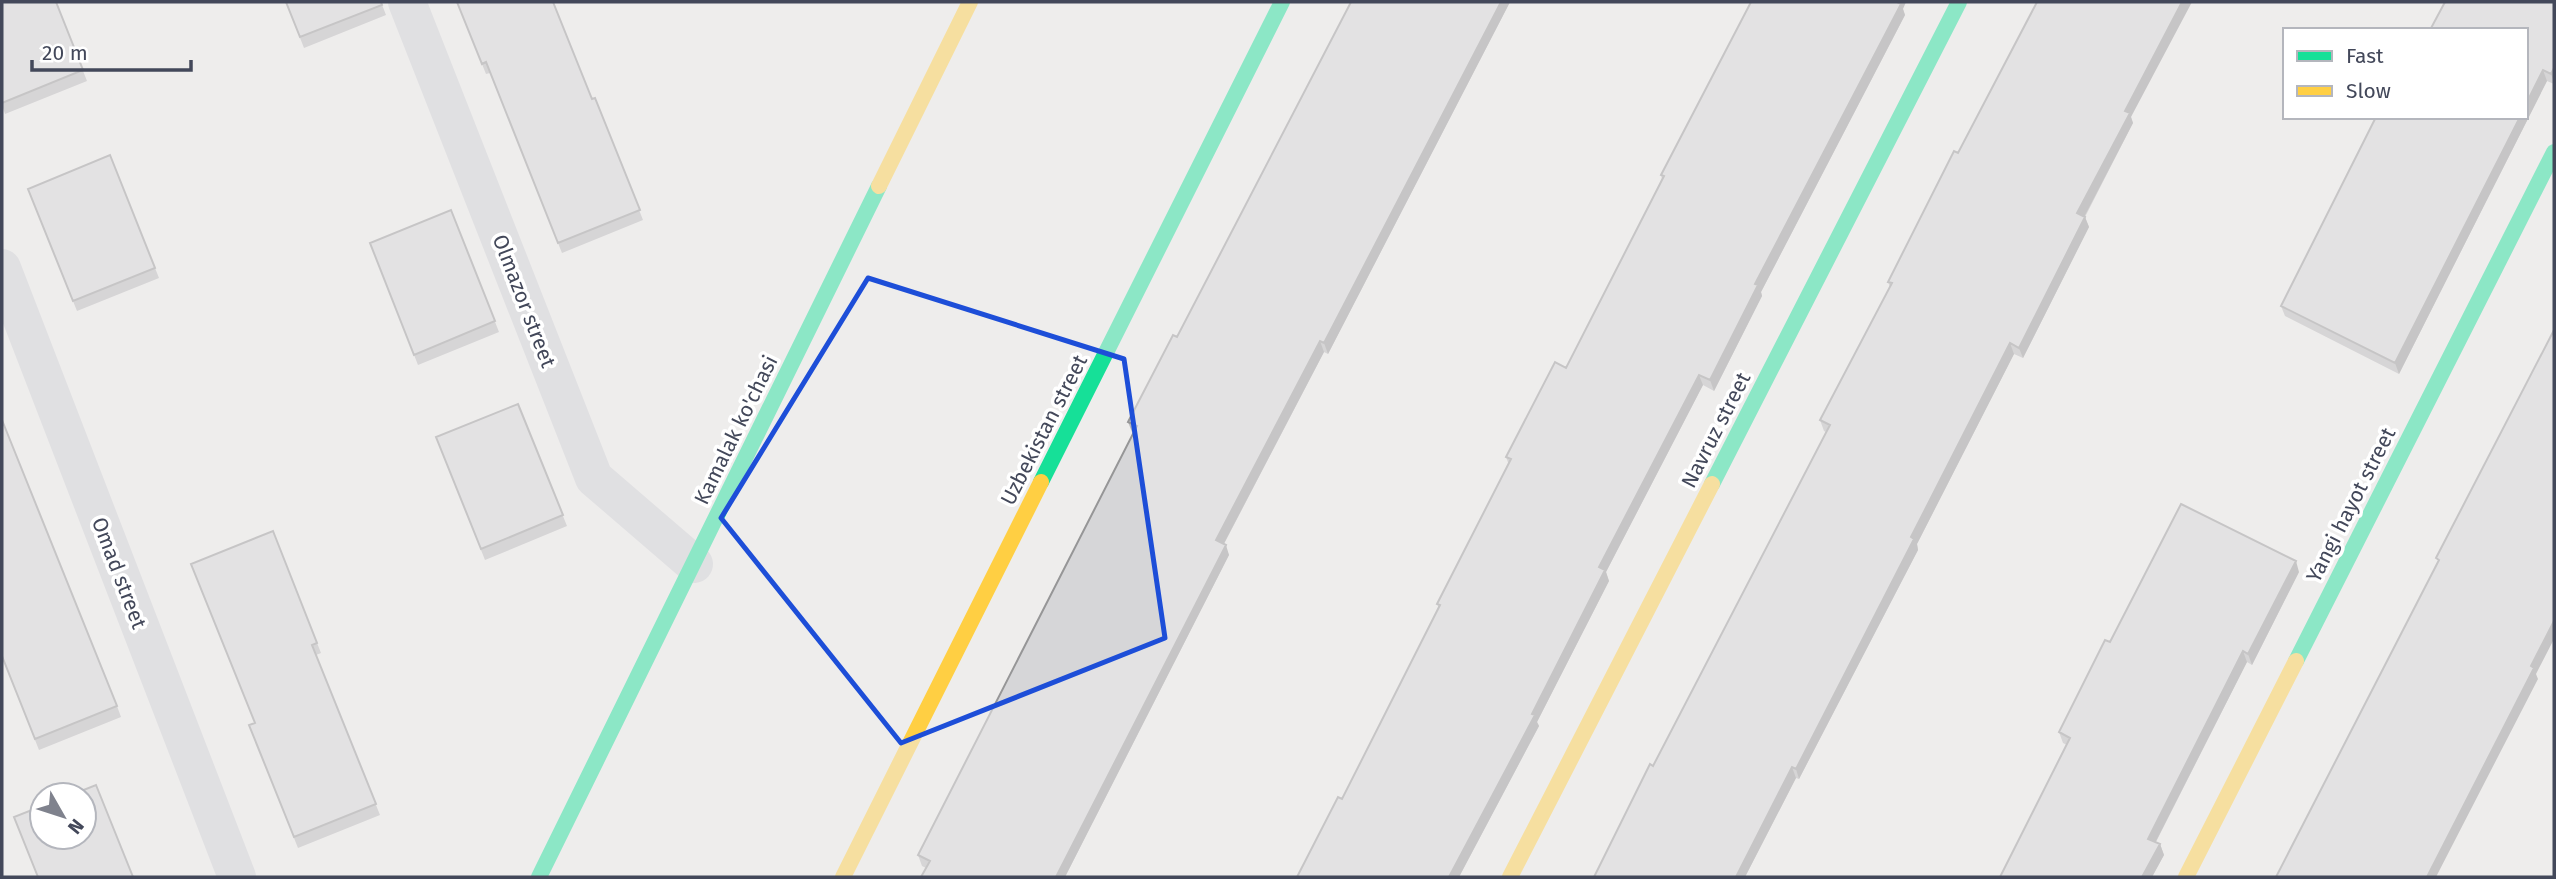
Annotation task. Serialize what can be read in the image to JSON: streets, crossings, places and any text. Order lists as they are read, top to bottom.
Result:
{
  "streets": {
    "street": [
      "Olmazor street",
      "Kamalak ko'chasi",
      "Uzbekistan street",
      "Navruz street",
      "Yangi hayot street",
      "Omad street"
    ]
  },
  "crossings": [
    ["Olmazor street", "Kamalak ko'chasi"]
  ],
  "legend": ["Fast", "Slow"],
  "scale_bar": "20 m",
  "north": "bottom right"
}
